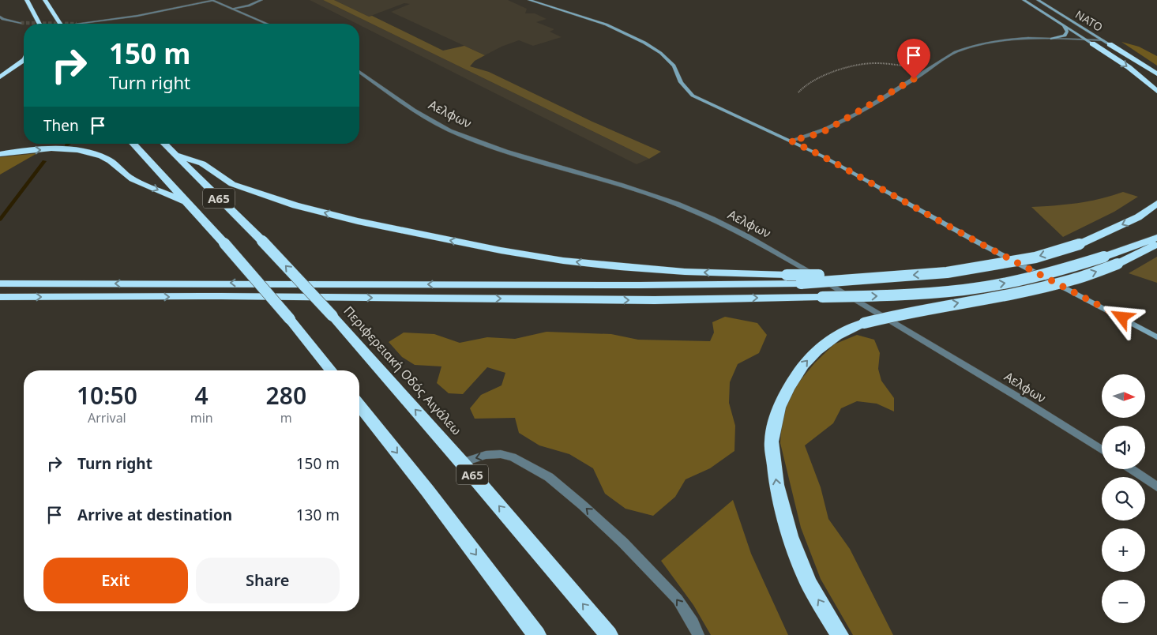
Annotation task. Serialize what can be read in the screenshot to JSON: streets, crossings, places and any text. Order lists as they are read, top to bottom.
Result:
{
  "streets": {
    "highway": ["Α65", "Περιφερειακή Οδός Αιγάλεω"],
    "main road": ["ΝΑΤΟ"],
    "street": ["Αελφων"]
  },
  "north": "right",
  "page": {
    "turn": ["150 m", "Turn right"],
    "then": "Then",
    "eta": [
      "10:50",
      "Arrival",
      "4",
      "min",
      "280",
      "m"
    ],
    "map_buttons": ["+", "−"],
    "list": [
      {
        "name": "Turn right",
        "value": "150 m"
      },
      {
        "name": "Arrive at destination",
        "value": "130 m"
      }
    ],
    "buttons": ["Exit", "Share"]
  }
}
